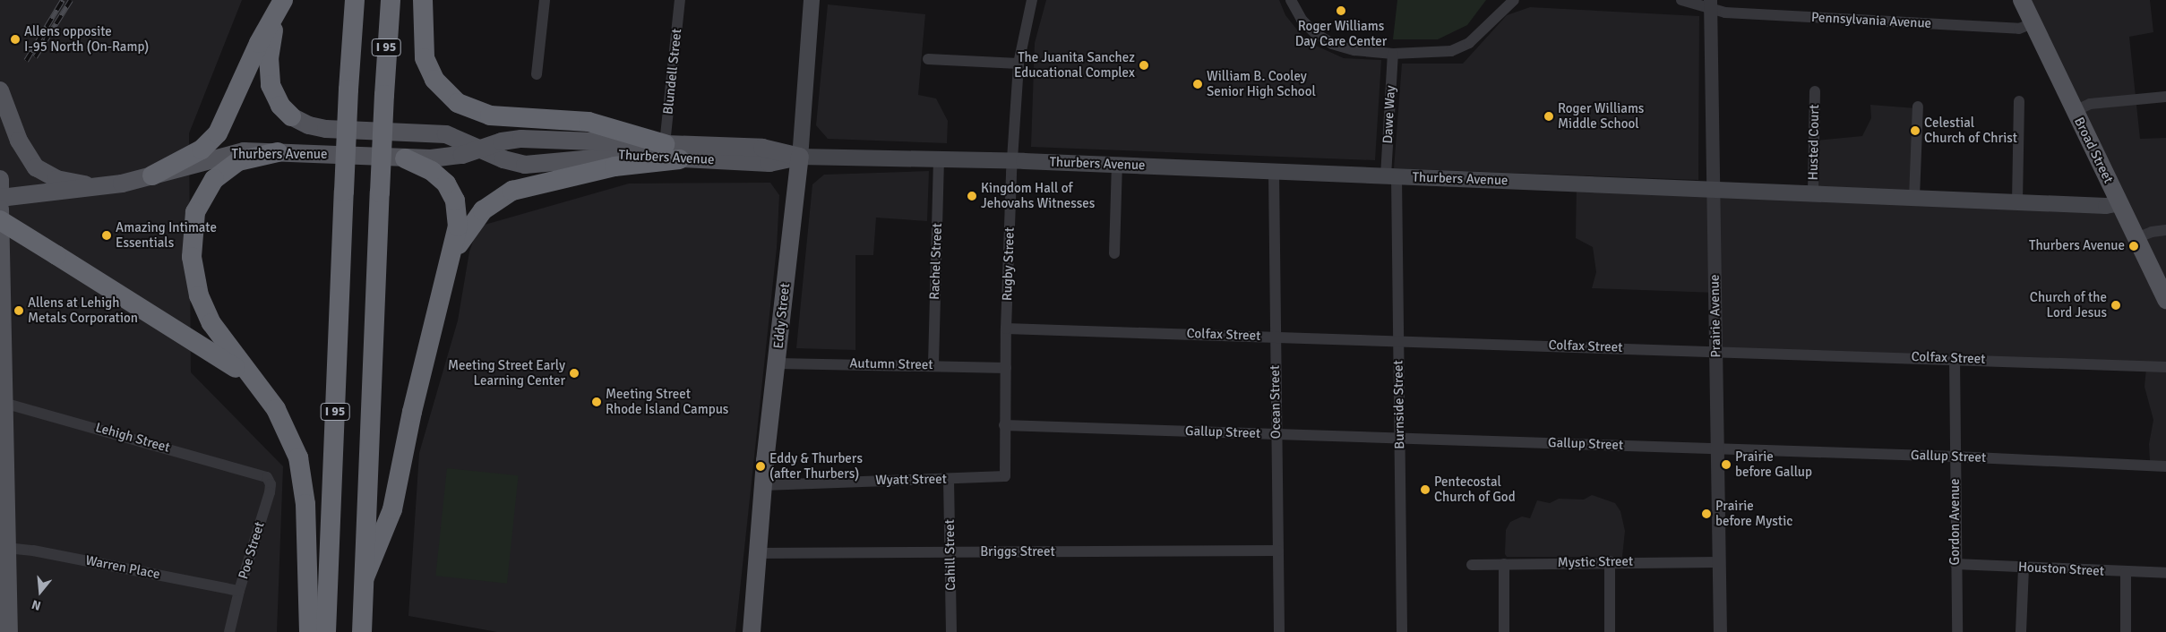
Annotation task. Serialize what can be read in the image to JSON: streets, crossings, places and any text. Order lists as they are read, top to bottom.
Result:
{
  "streets": {
    "highway": ["I 95"],
    "main road": ["Broad Street", "Thurbers Avenue", "Eddy Street"],
    "street": [
      "Pennsylvania Avenue",
      "Blundell Street",
      "Dawe Way",
      "Husted Court",
      "Rachel Street",
      "Rugby Street",
      "Prairie Avenue",
      "Colfax Street",
      "Autumn Street",
      "Ocean Street",
      "Burnside Street",
      "Gallup Street",
      "Lehigh Street",
      "Wyatt Street",
      "Gordon Avenue",
      "Poe Street",
      "Briggs Street",
      "Cahill Street",
      "Mystic Street",
      "Warren Place",
      "Houston Street"
    ]
  },
  "crossings": [
    ["Pennsylvania Avenue", "Broad Street"],
    ["Pennsylvania Avenue", "Prairie Avenue"],
    ["Blundell Street", "Thurbers Avenue"],
    ["Dawe Way", "Thurbers Avenue"],
    ["Dawe Way", "Burnside Street"],
    ["Husted Court", "Thurbers Avenue"],
    ["Broad Street", "Thurbers Avenue"],
    ["Thurbers Avenue", "Rachel Street"],
    ["Thurbers Avenue", "Rugby Street"],
    ["Thurbers Avenue", "Eddy Street"],
    ["Thurbers Avenue", "Prairie Avenue"],
    ["Thurbers Avenue", "Ocean Street"],
    ["Thurbers Avenue", "Burnside Street"],
    ["Rachel Street", "Autumn Street"],
    ["Rugby Street", "Colfax Street"],
    ["Rugby Street", "Autumn Street"],
    ["Rugby Street", "Gallup Street"],
    ["Rugby Street", "Wyatt Street"],
    ["Eddy Street", "Autumn Street"],
    ["Eddy Street", "Wyatt Street"],
    ["Eddy Street", "Briggs Street"],
    ["Prairie Avenue", "Colfax Street"],
    ["Prairie Avenue", "Gallup Street"],
    ["Prairie Avenue", "Mystic Street"],
    ["Colfax Street", "Ocean Street"],
    ["Colfax Street", "Burnside Street"],
    ["Colfax Street", "Gordon Avenue"],
    ["Ocean Street", "Gallup Street"],
    ["Ocean Street", "Briggs Street"],
    ["Burnside Street", "Gallup Street"],
    ["Gallup Street", "Gordon Avenue"],
    ["Lehigh Street", "Poe Street"],
    ["Wyatt Street", "Cahill Street"],
    ["Gordon Avenue", "Houston Street"],
    ["Poe Street", "Warren Place"],
    ["Briggs Street", "Cahill Street"]
  ],
  "places": [
    "Roger Williams Day Care Center",
    "Allens opposite I-95 North (On-Ramp)",
    "The Juanita Sanchez Educational Complex",
    "William B. Cooley Senior High School",
    "Roger Williams Middle School",
    "Celestial Church of Christ",
    "Kingdom Hall of Jehovahs Witnesses",
    "Amazing Intimate Essentials",
    "Thurbers Avenue",
    "Church of the Lord Jesus",
    "Allens at Lehigh Metals Corporation",
    "Meeting Street Early Learning Center",
    "Meeting Street Rhode Island Campus",
    "Prairie before Gallup",
    "Eddy & Thurbers (after Thurbers)",
    "Pentecostal Church of God",
    "Prairie before Mystic"
  ],
  "north": "bottom"
}
